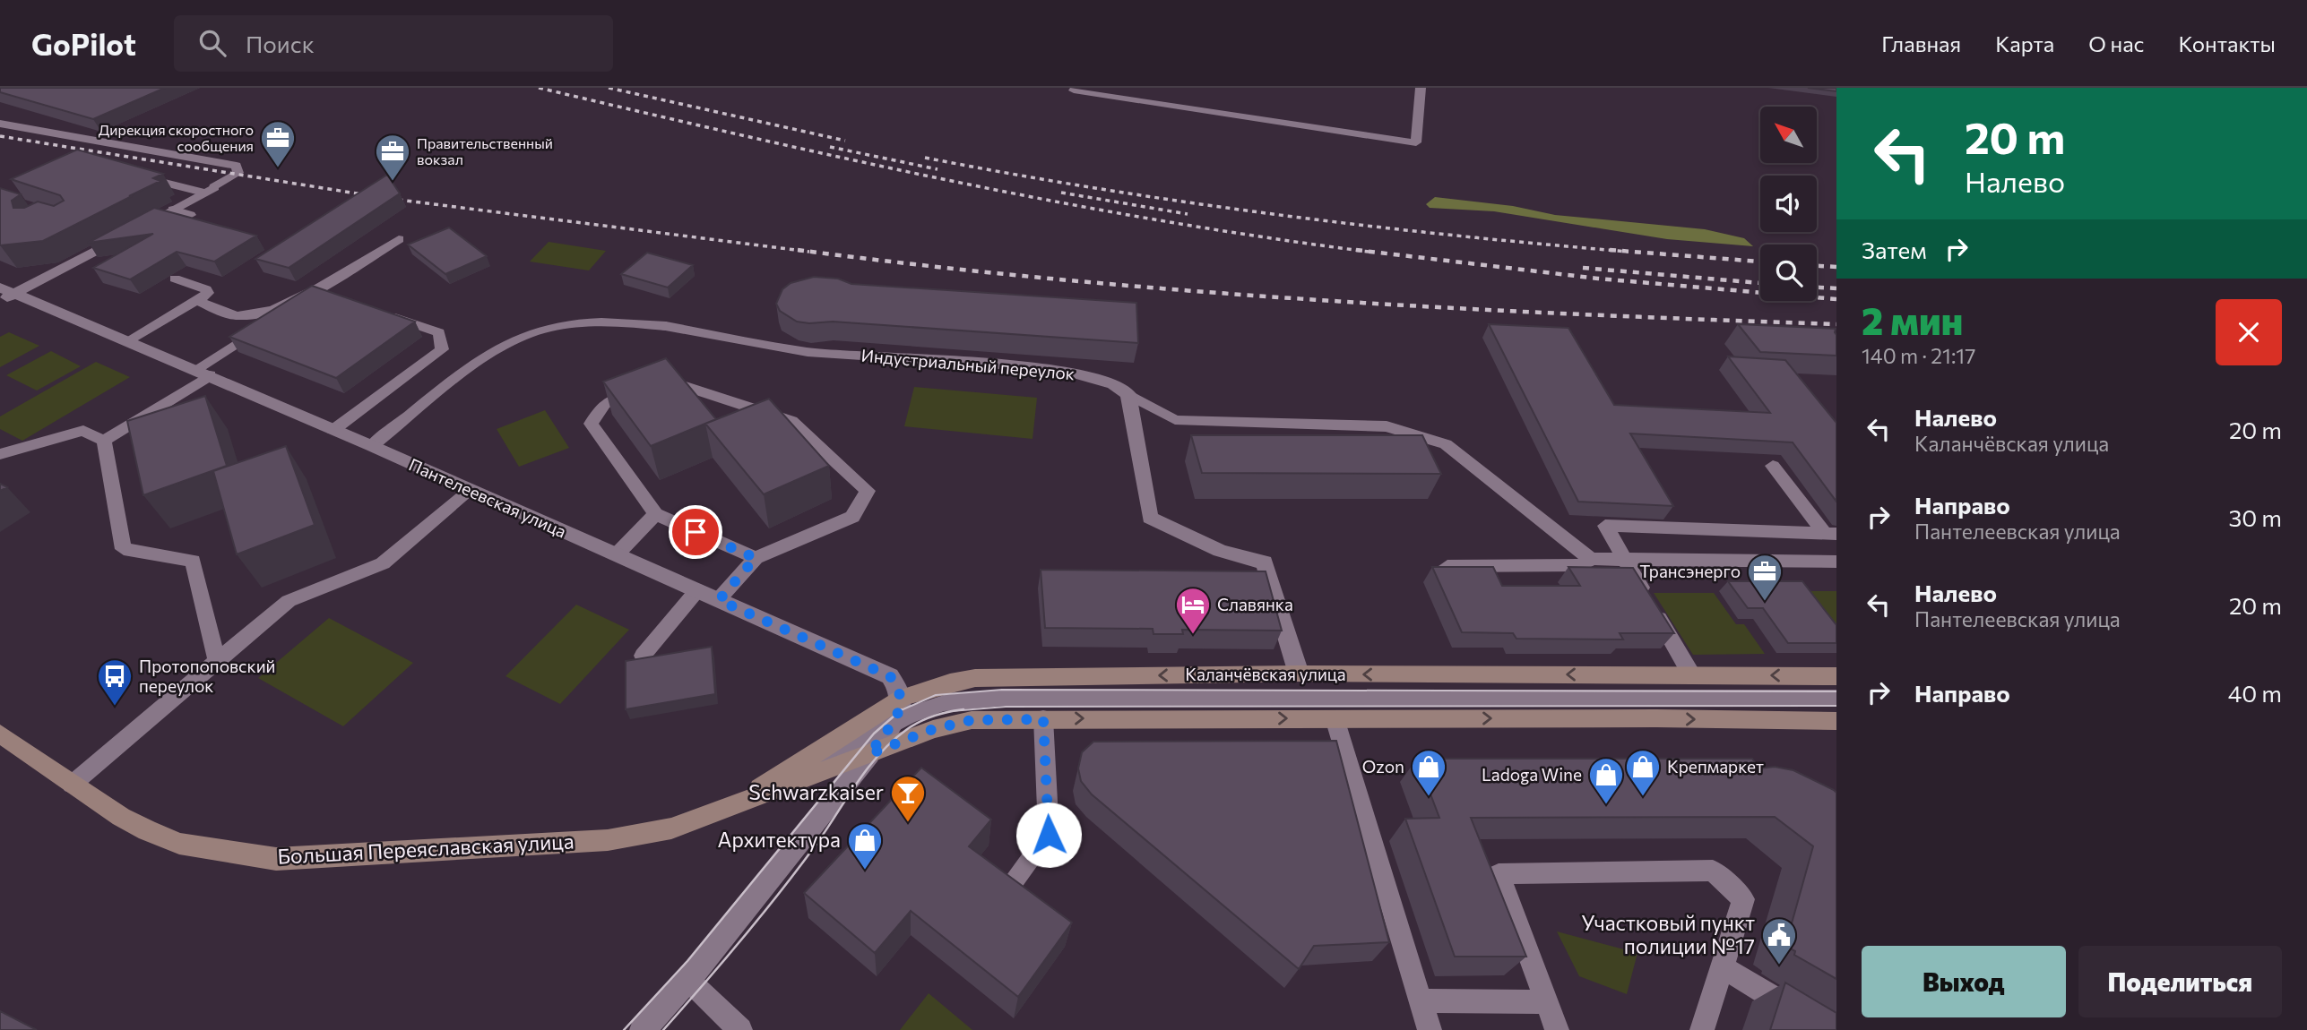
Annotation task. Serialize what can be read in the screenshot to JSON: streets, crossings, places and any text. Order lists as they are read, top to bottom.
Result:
{
  "streets": {
    "main road": ["Каланчёвская улица", "Большая Переяславская улица"],
    "street": ["Индустриальный переулок", "Пантелеевская улица"]
  },
  "crossings": [
    ["Пантелеевская улица", "Каланчёвская улица"],
    ["Каланчёвская улица", "Большая Переяславская улица"]
  ],
  "places": {
    "office": ["Дирекция скоростного сообщения", "Правительственный вокзал", "Трансэнерго"],
    "hotel": ["Славянка"],
    "bus stop": ["Протопоповский переулок"],
    "shop": [
      "Ozon",
      "Крепмаркет",
      "Ladoga Wine",
      "Архитектура"
    ],
    "bar": ["Schwarzkaiser"],
    "public building": ["Участковый пункт полиции №17"]
  },
  "north": "top left",
  "page": {
    "header": "GoPilot",
    "search": "Поиск",
    "nav": [
      "Главная",
      "Карта",
      "О нас",
      "Контакты"
    ],
    "turn": ["20 m", "Налево"],
    "then": "Затем",
    "heading": ["2 мин", "140 m · 21:17"],
    "list": [
      {
        "name": "Налево",
        "note": "Каланчёвская улица",
        "value": "20 m"
      },
      {
        "name": "Направо",
        "note": "Пантелеевская улица",
        "value": "30 m"
      },
      {
        "name": "Налево",
        "note": "Пантелеевская улица",
        "value": "20 m"
      },
      {
        "name": "Направо",
        "value": "40 m"
      }
    ],
    "buttons": ["Выход", "Поделиться"]
  }
}
